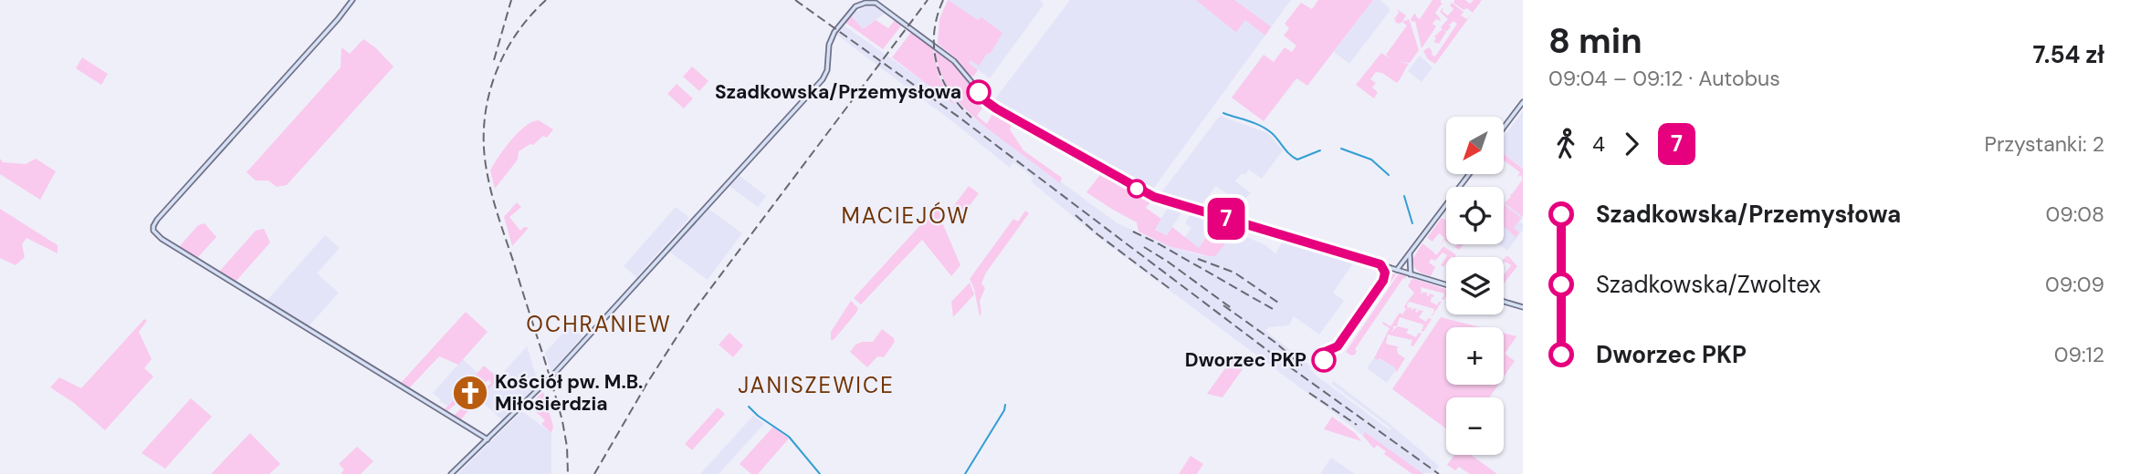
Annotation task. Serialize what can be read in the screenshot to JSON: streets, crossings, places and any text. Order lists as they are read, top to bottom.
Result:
{
  "districts": ["MACIEJÓW", "OCHRANIEW", "JANISZEWICE"],
  "places": {
    "other": ["Szadkowska/Przemysłowa", "Dworzec PKP"],
    "church": ["Kościół pw. M.B. Miłosierdzia"]
  },
  "lines": ["bus line 7"],
  "north": "bottom left",
  "page": {
    "on_map": "7",
    "heading": ["8 min", "09:04 – 09:12 · Autobus", "7.54 zł"],
    "legs": ["4", "7", "Przystanki: 2"],
    "map_buttons": ["+", "−"],
    "list": [
      {
        "name": "Szadkowska/Przemysłowa",
        "value": "09:08"
      },
      {
        "name": "Szadkowska/Zwoltex",
        "value": "09:09"
      },
      {
        "name": "Dworzec PKP",
        "value": "09:12"
      }
    ]
  }
}
